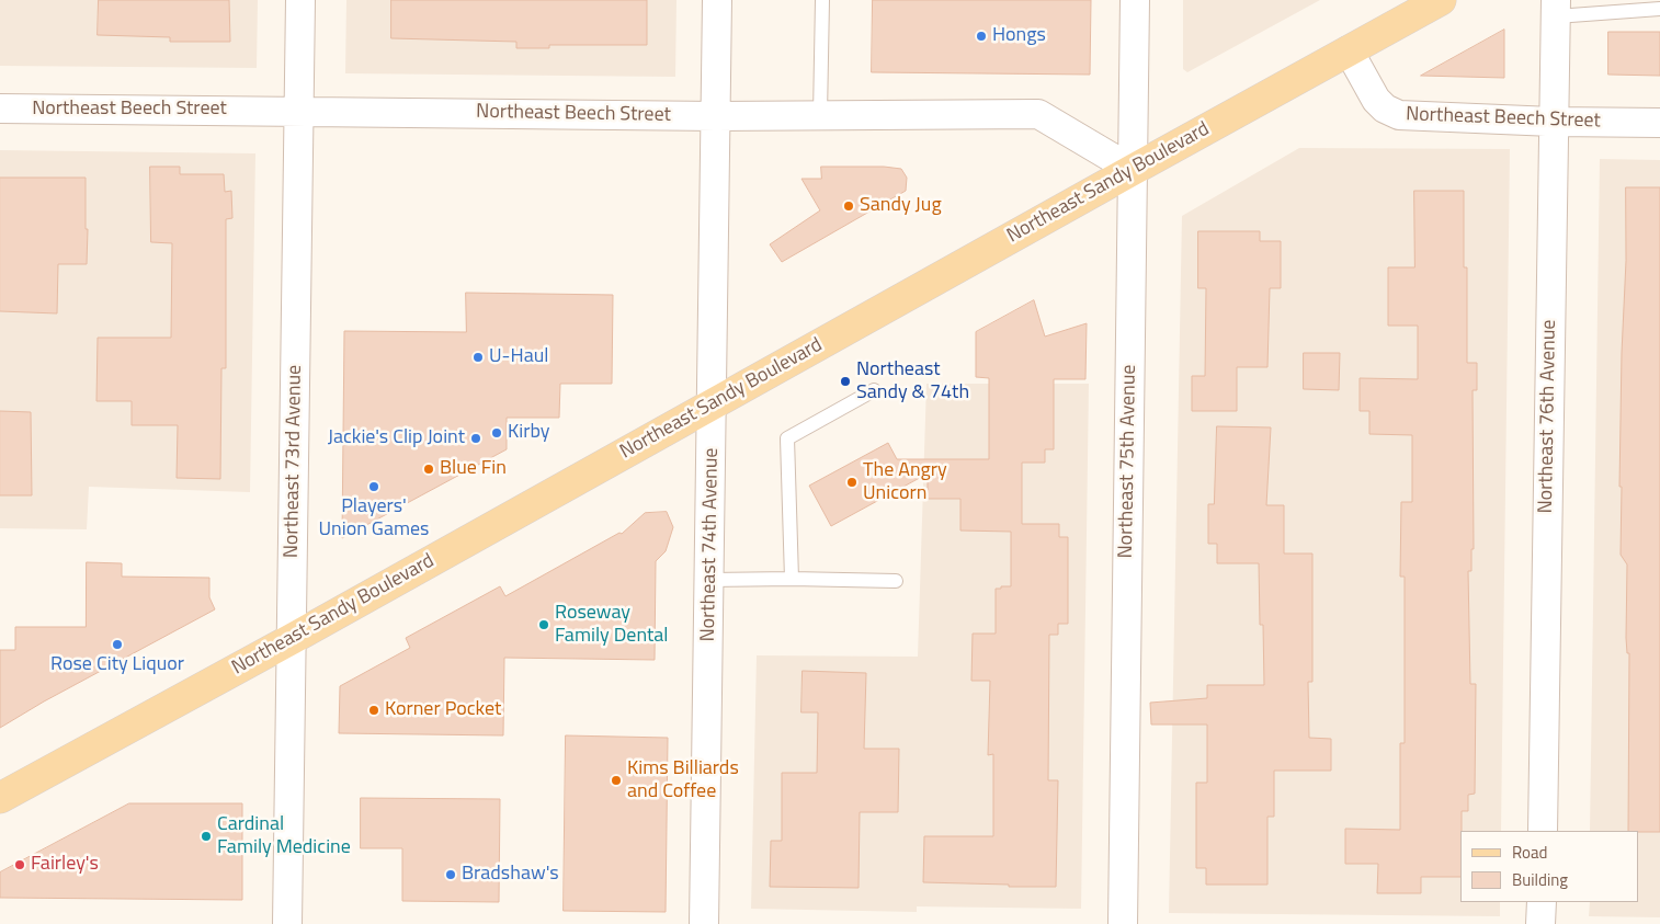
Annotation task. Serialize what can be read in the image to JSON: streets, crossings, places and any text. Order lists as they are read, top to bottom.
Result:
{
  "streets": {
    "main road": ["Northeast Sandy Boulevard"],
    "street": [
      "Northeast Beech Street",
      "Northeast 76th Avenue",
      "Northeast 73rd Avenue",
      "Northeast 75th Avenue",
      "Northeast 74th Avenue"
    ]
  },
  "crossings": [
    ["Northeast Beech Street", "Northeast Sandy Boulevard"],
    ["Northeast Beech Street", "Northeast 76th Avenue"],
    ["Northeast Beech Street", "Northeast 73rd Avenue"],
    ["Northeast Beech Street", "Northeast 75th Avenue"],
    ["Northeast Beech Street", "Northeast 74th Avenue"],
    ["Northeast Sandy Boulevard", "Northeast 73rd Avenue"],
    ["Northeast Sandy Boulevard", "Northeast 75th Avenue"],
    ["Northeast Sandy Boulevard", "Northeast 74th Avenue"]
  ],
  "places": [
    "Hongs",
    "Sandy Jug",
    "U-Haul",
    "Northeast Sandy & 74th",
    "Kirby",
    "Jackie's Clip Joint",
    "Blue Fin",
    "The Angry Unicorn",
    "Players' Union Games",
    "Roseway Family Dental",
    "Rose City Liquor",
    "Korner Pocket",
    "Kims Billiards and Coffee",
    "Cardinal Family Medicine",
    "Fairley's",
    "Bradshaw's"
  ],
  "legend": ["Road", "Building"]
}
